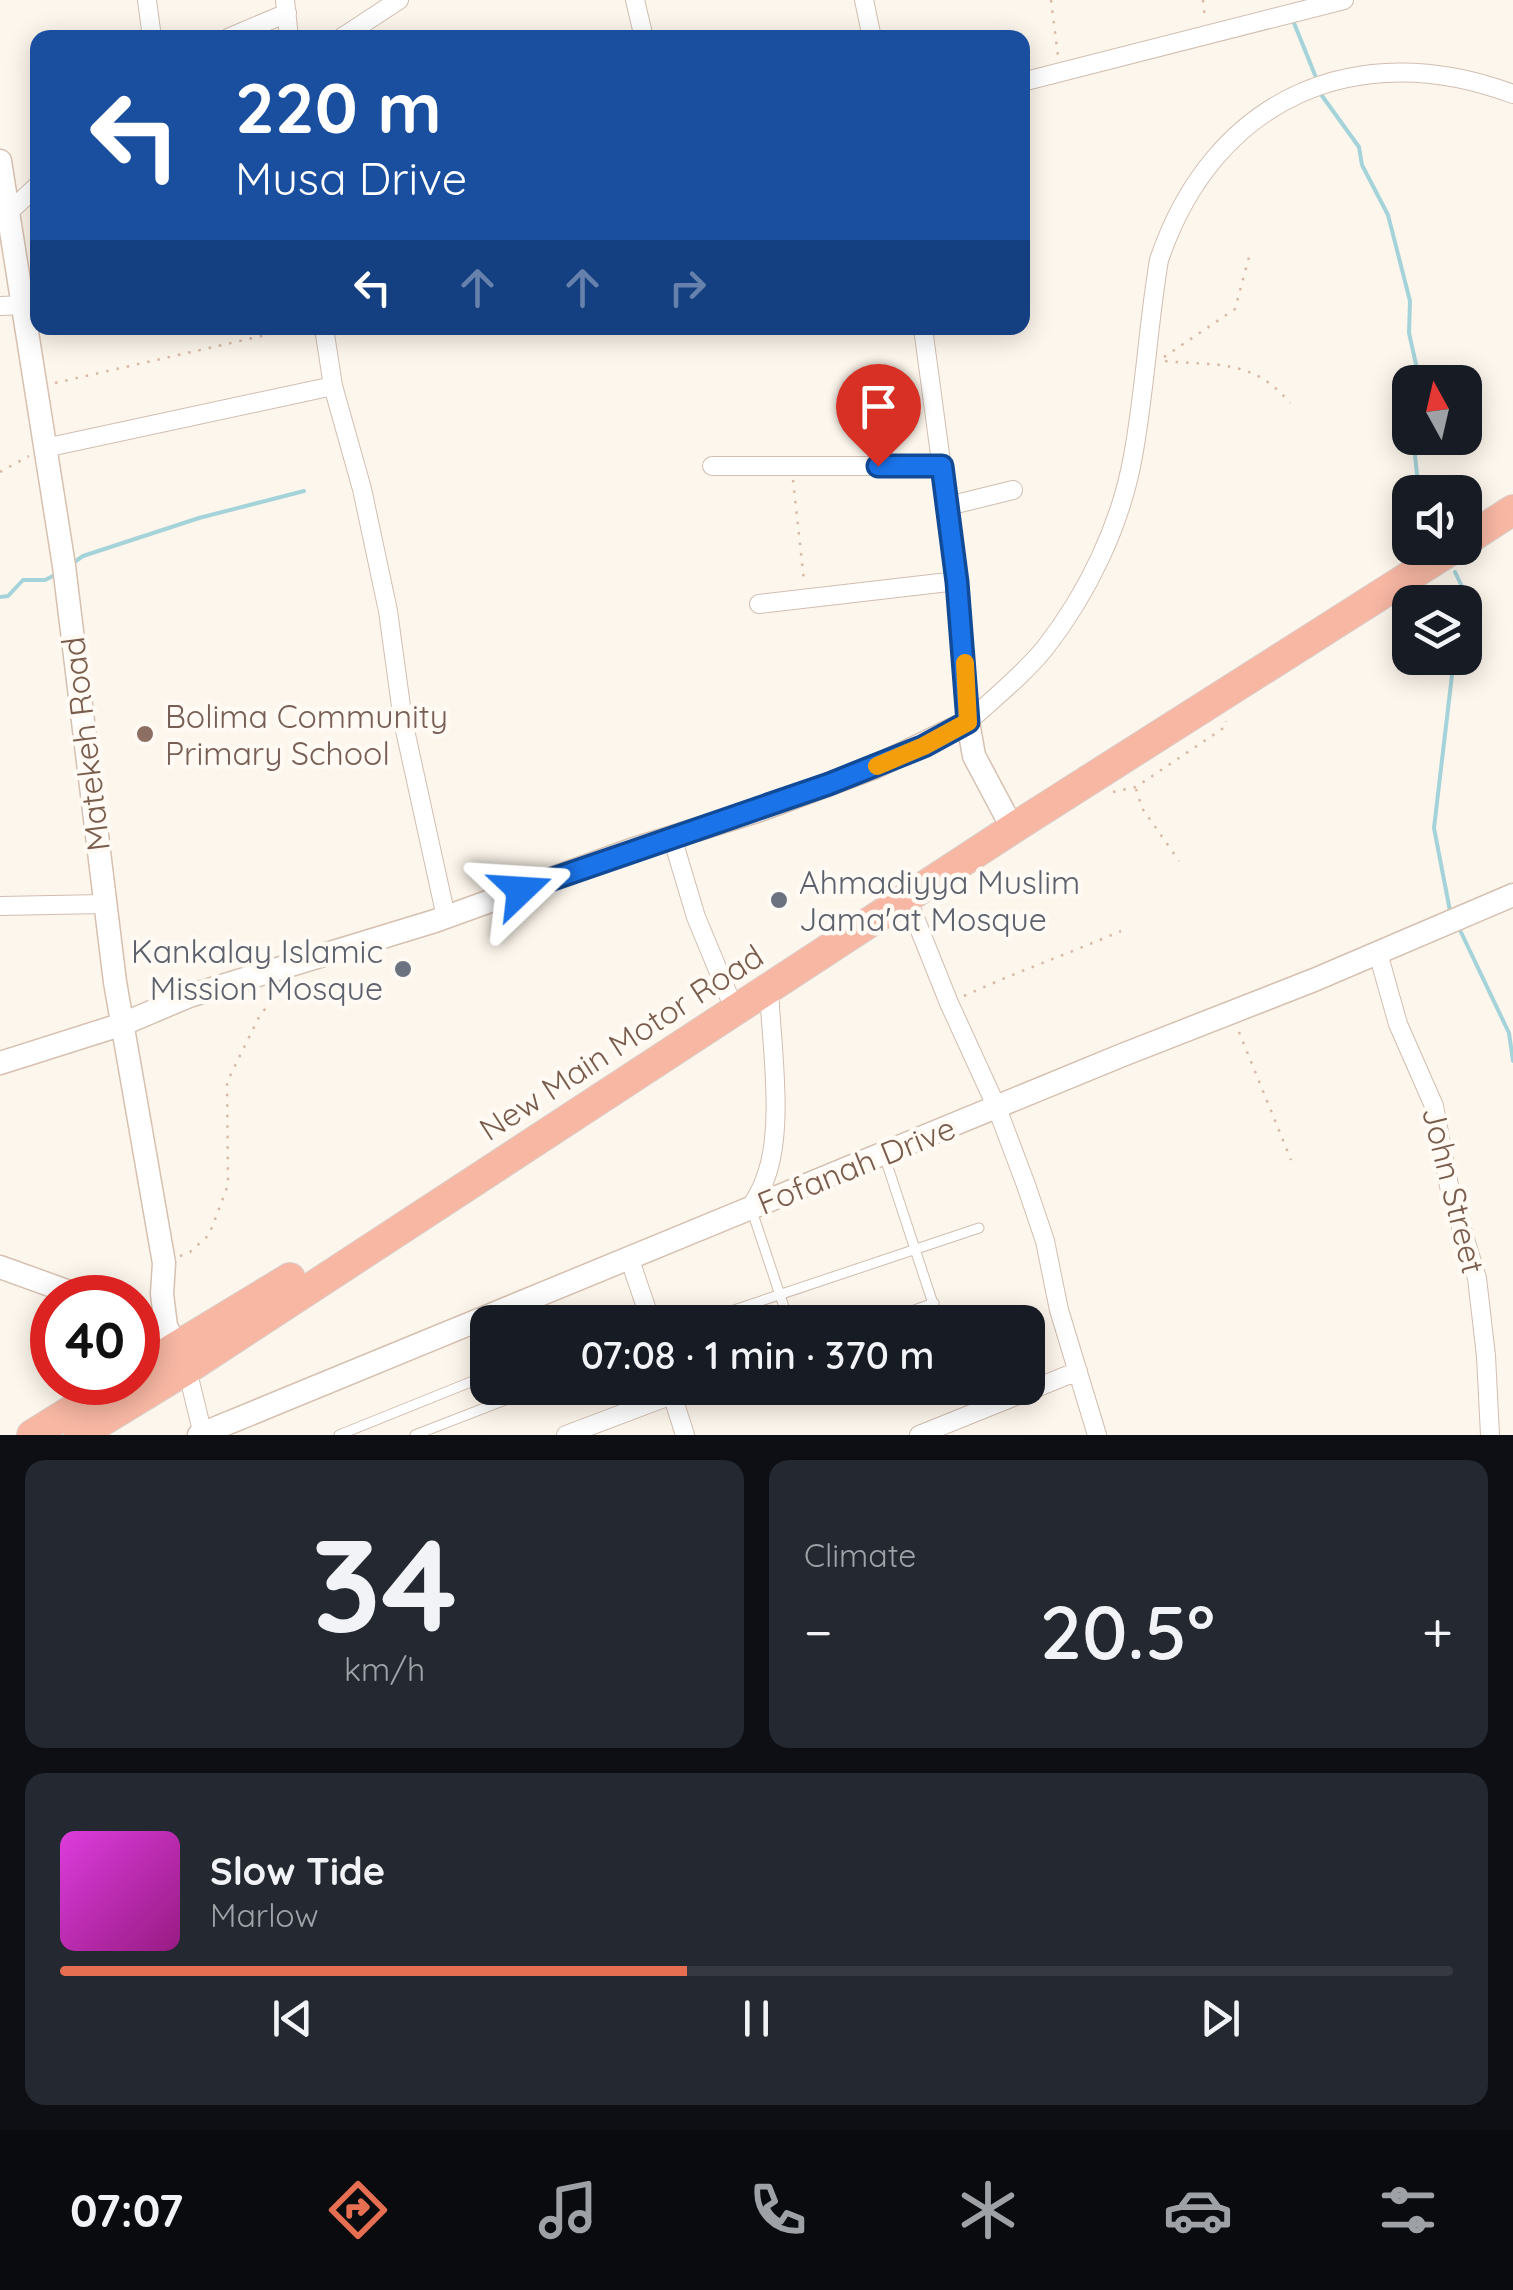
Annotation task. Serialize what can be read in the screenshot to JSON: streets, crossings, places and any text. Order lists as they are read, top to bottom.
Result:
{
  "streets": {
    "highway": ["New Main Motor Road"],
    "street": ["Matekeh Road", "Fofanah Drive", "John Street"]
  },
  "crossings": [
    ["Matekeh Road", "New Main Motor Road"],
    ["Fofanah Drive", "John Street"]
  ],
  "places": ["Bolima Community Primary School", "Ahmadiyya Muslim Jama'at Mosque", "Kankalay Islamic Mission Mosque"],
  "north": "top",
  "page": {
    "turn": ["220 m", "Musa Drive"],
    "limit": "40",
    "trip": "07:08 · 1 min · 370 m",
    "tile": [
      ["34", "km/h"],
      "Climate"
    ],
    "heat": ["−", "20.5°", "+"],
    "song": ["Slow Tide", "Marlow"],
    "tabs": "07:07"
  }
}
